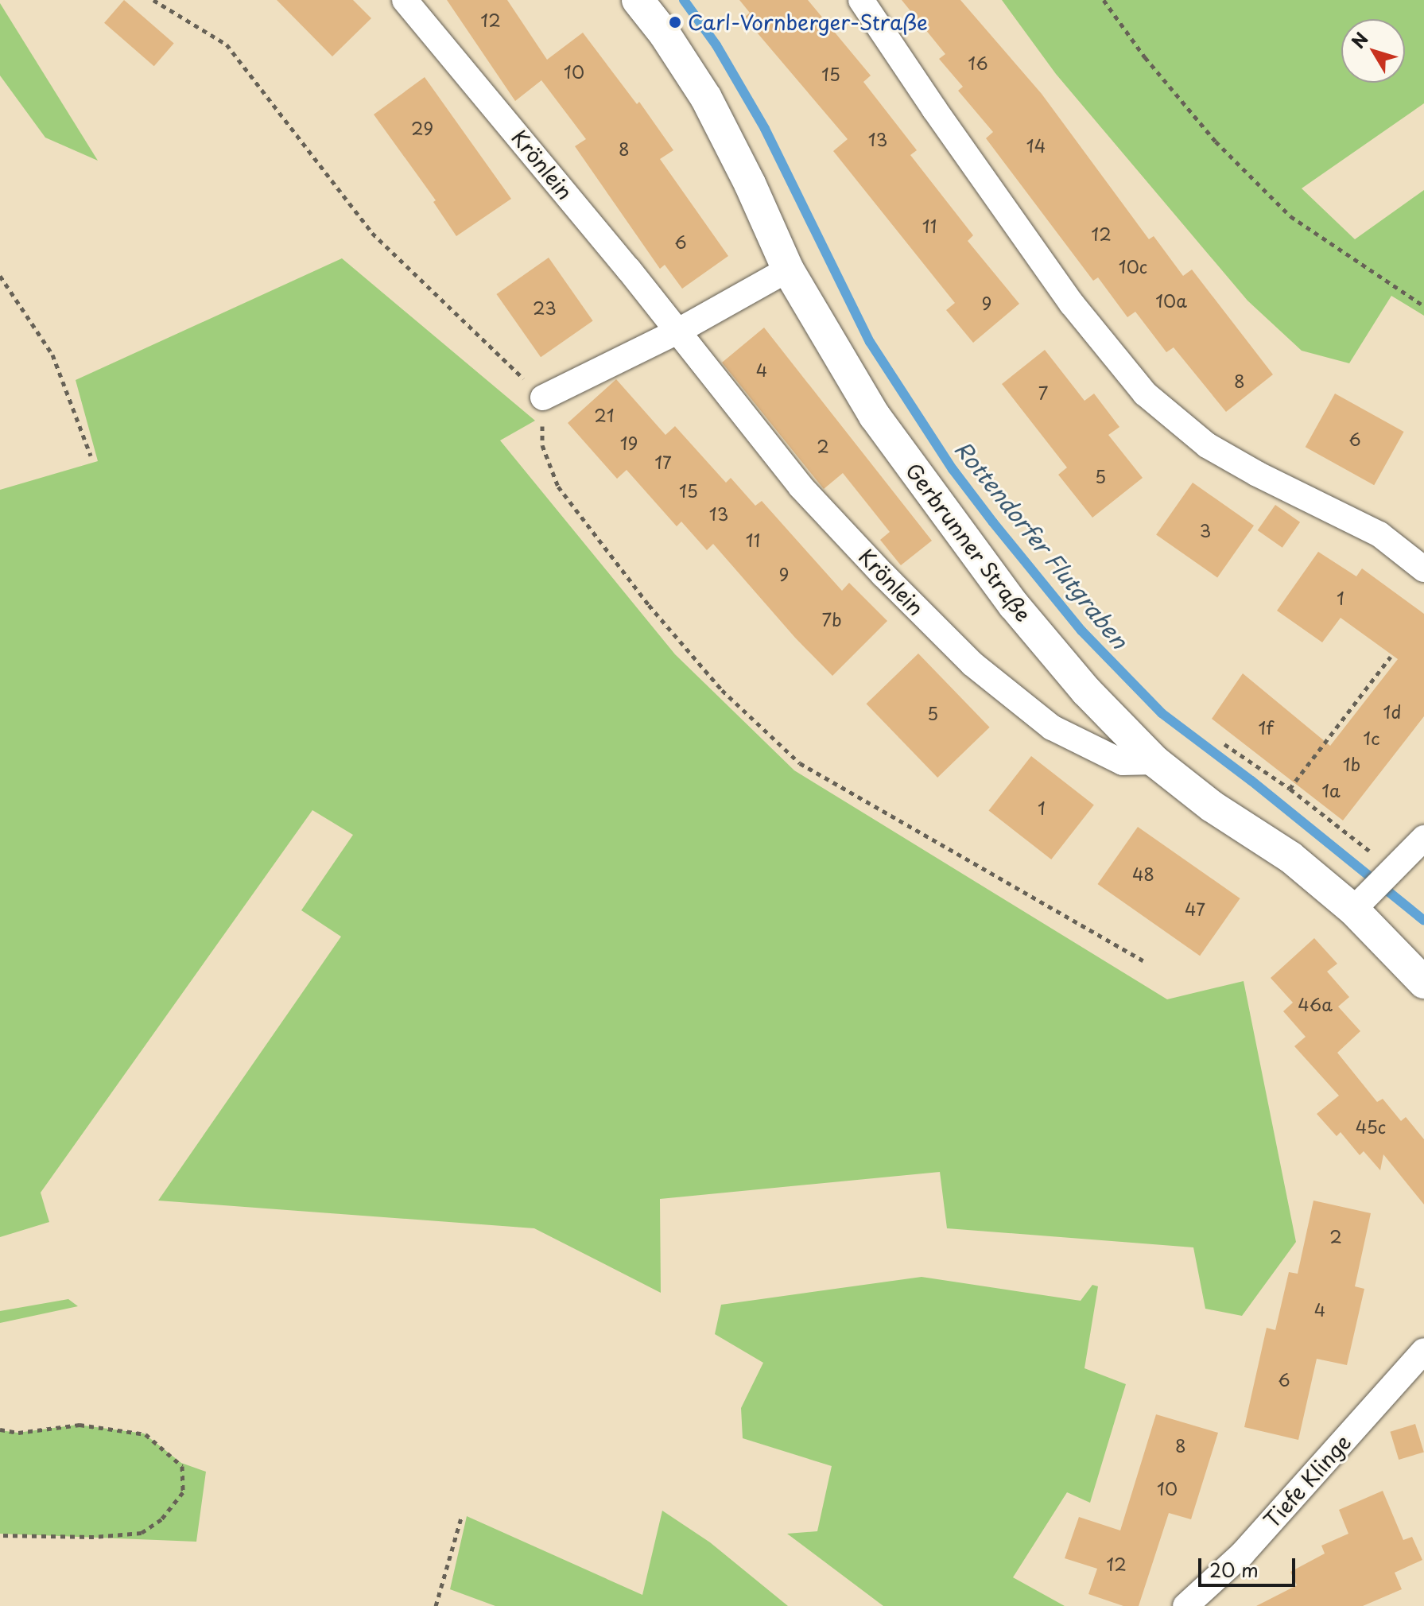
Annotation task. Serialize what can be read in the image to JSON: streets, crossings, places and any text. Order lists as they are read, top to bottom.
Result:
{
  "streets": {
    "street": ["Krönlein", "Gerbrunner Straße", "Tiefe Klinge"]
  },
  "crossings": [
    ["Krönlein", "Gerbrunner Straße"]
  ],
  "water": ["Rottendorfer Flutgraben"],
  "places": ["Carl-Vornberger-Straße"],
  "house_numbers": [
    "12",
    "16",
    "10",
    "15",
    "29",
    "13",
    "14",
    "8",
    "11",
    "12",
    "6",
    "10c",
    "10a",
    "9",
    "23",
    "4",
    "8",
    "7",
    "21",
    "6",
    "19",
    "2",
    "17",
    "5",
    "15",
    "13",
    "3",
    "11",
    "9",
    "1",
    "7b",
    "1d",
    "5",
    "1f",
    "1c",
    "1b",
    "1a",
    "1",
    "48",
    "47",
    "46a",
    "45c",
    "2",
    "4",
    "6",
    "8",
    "10",
    "12"
  ],
  "scale_bar": "20 m",
  "north": "top left"
}
